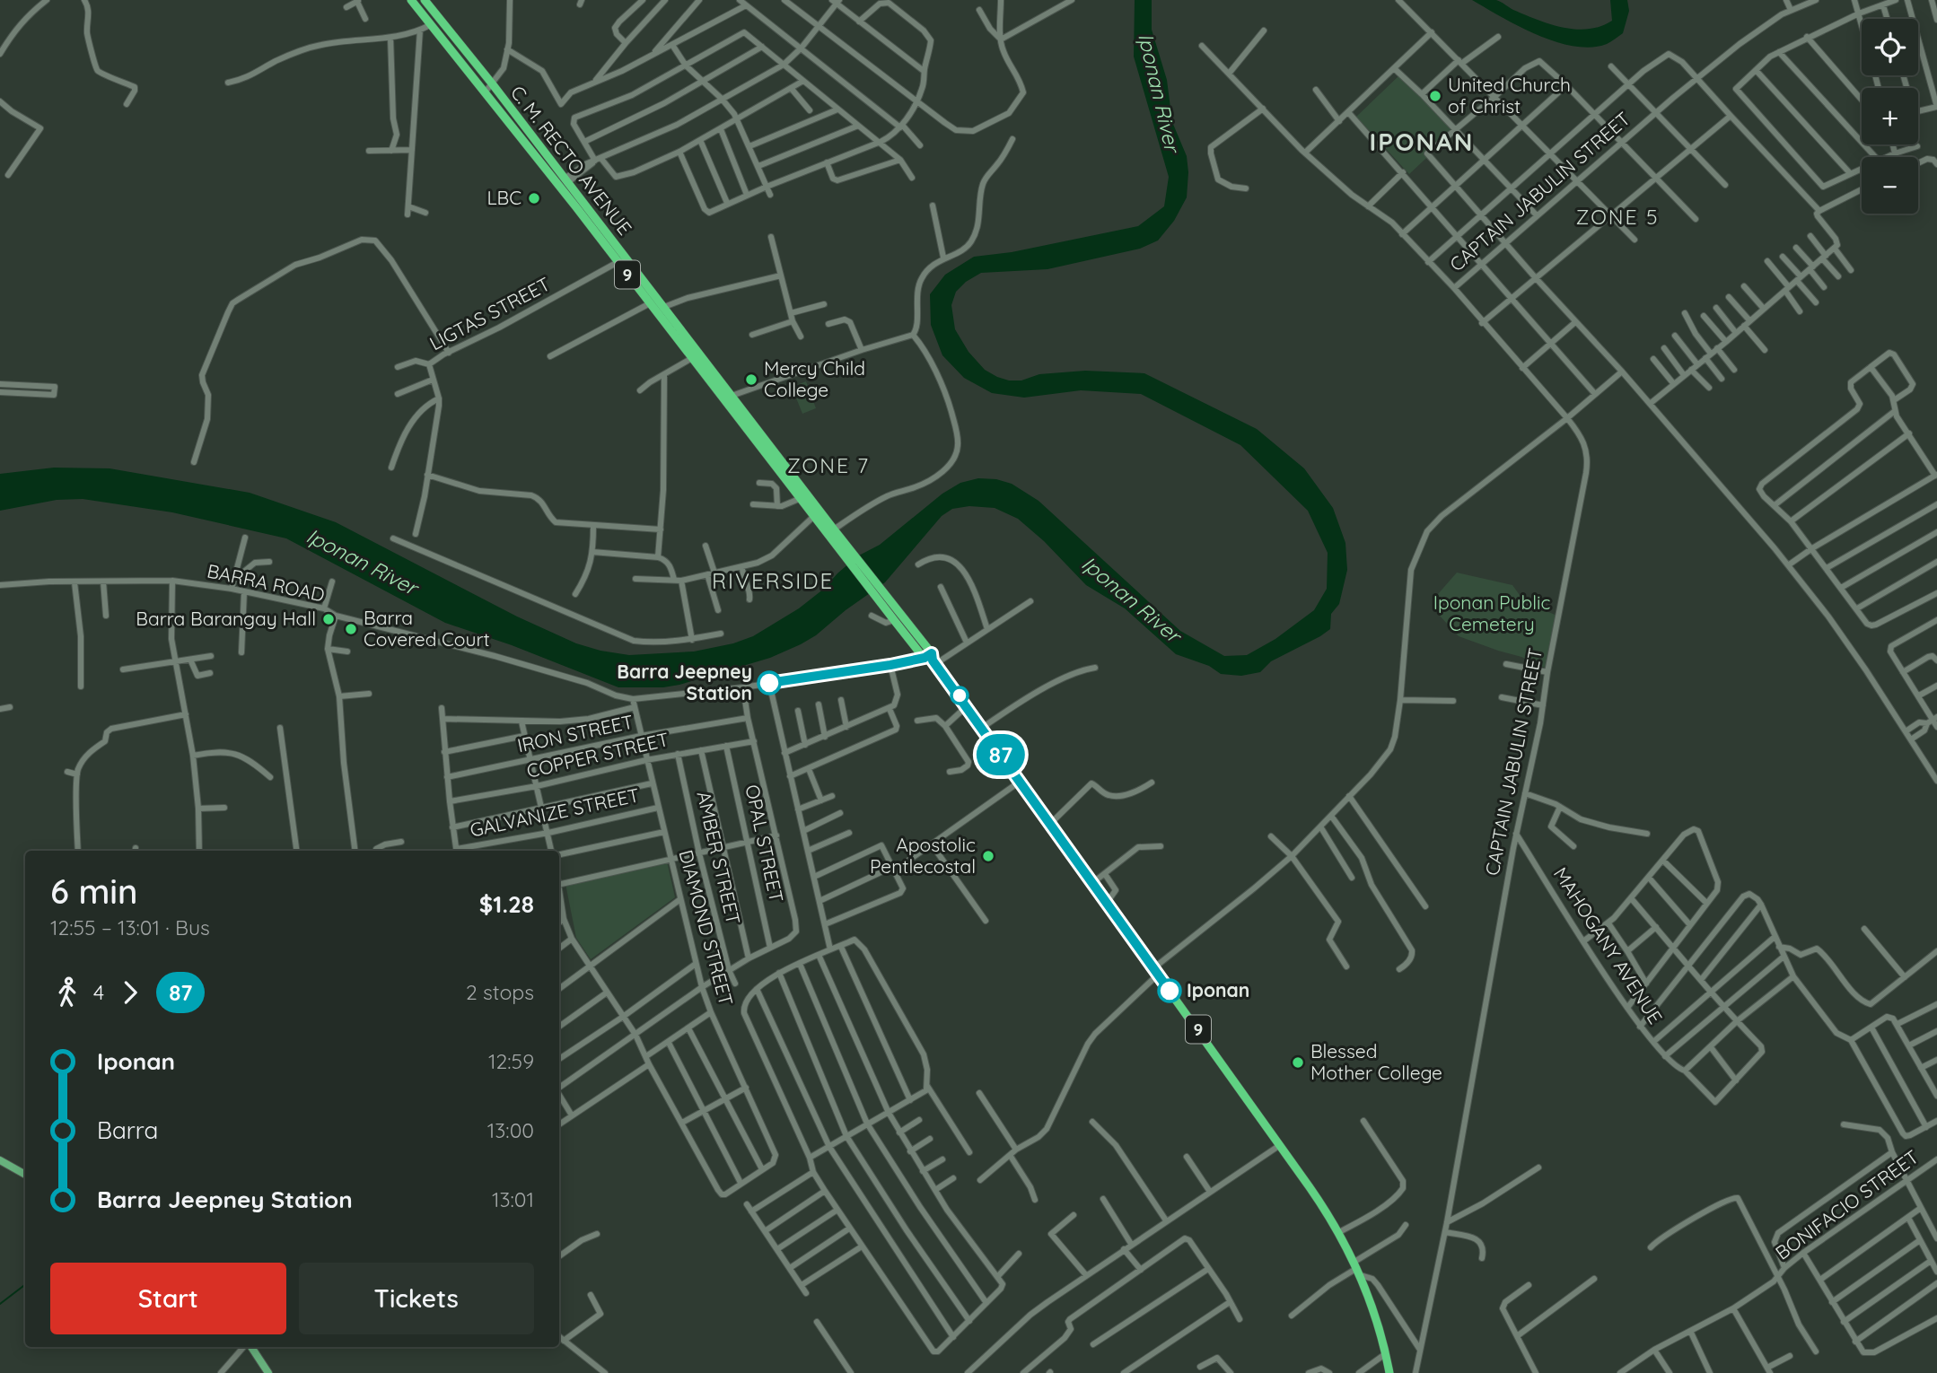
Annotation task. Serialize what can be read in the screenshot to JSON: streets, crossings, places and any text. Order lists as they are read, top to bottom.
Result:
{
  "streets": {
    "highway": ["C. M. RECTO AVENUE", "9"],
    "street": [
      "CAPTAIN JABULIN STREET",
      "LIGTAS STREET",
      "BARRA ROAD",
      "IRON STREET",
      "COPPER STREET",
      "GALVANIZE STREET",
      "OPAL STREET",
      "AMBER STREET",
      "DIAMOND STREET",
      "MAHOGANY AVENUE",
      "BONIFACIO STREET"
    ]
  },
  "crossings": [
    ["C. M. RECTO AVENUE", "9"],
    ["C. M. RECTO AVENUE", "LIGTAS STREET"],
    ["C. M. RECTO AVENUE", "BARRA ROAD"],
    ["CAPTAIN JABULIN STREET", "MAHOGANY AVENUE"],
    ["9", "BARRA ROAD"],
    ["BARRA ROAD", "DIAMOND STREET"],
    ["IRON STREET", "DIAMOND STREET"],
    ["COPPER STREET", "OPAL STREET"],
    ["COPPER STREET", "AMBER STREET"],
    ["COPPER STREET", "DIAMOND STREET"],
    ["GALVANIZE STREET", "DIAMOND STREET"]
  ],
  "districts": [
    "IPONAN",
    "ZONE 5",
    "ZONE 7",
    "RIVERSIDE"
  ],
  "water": ["Iponan River"],
  "parks": ["Iponan Public Cemetery"],
  "places": [
    "United Church of Christ",
    "LBC",
    "Mercy Child College",
    "Barra Barangay Hall",
    "Barra Covered Court",
    "Barra Jeepney Station",
    "Apostolic Pentlecostal",
    "Iponan",
    "Blessed Mother College"
  ],
  "lines": ["bus line 87"],
  "page": {
    "on_map": "87",
    "map_buttons": ["+", "−"],
    "heading": ["6 min", "12:55 – 13:01 · Bus", "$1.28"],
    "legs": ["4", "87", "2 stops"],
    "list": [
      {
        "name": "Iponan",
        "value": "12:59"
      },
      {
        "name": "Barra",
        "value": "13:00"
      },
      {
        "name": "Barra Jeepney Station",
        "value": "13:01"
      }
    ],
    "buttons": ["Start", "Tickets"]
  }
}
